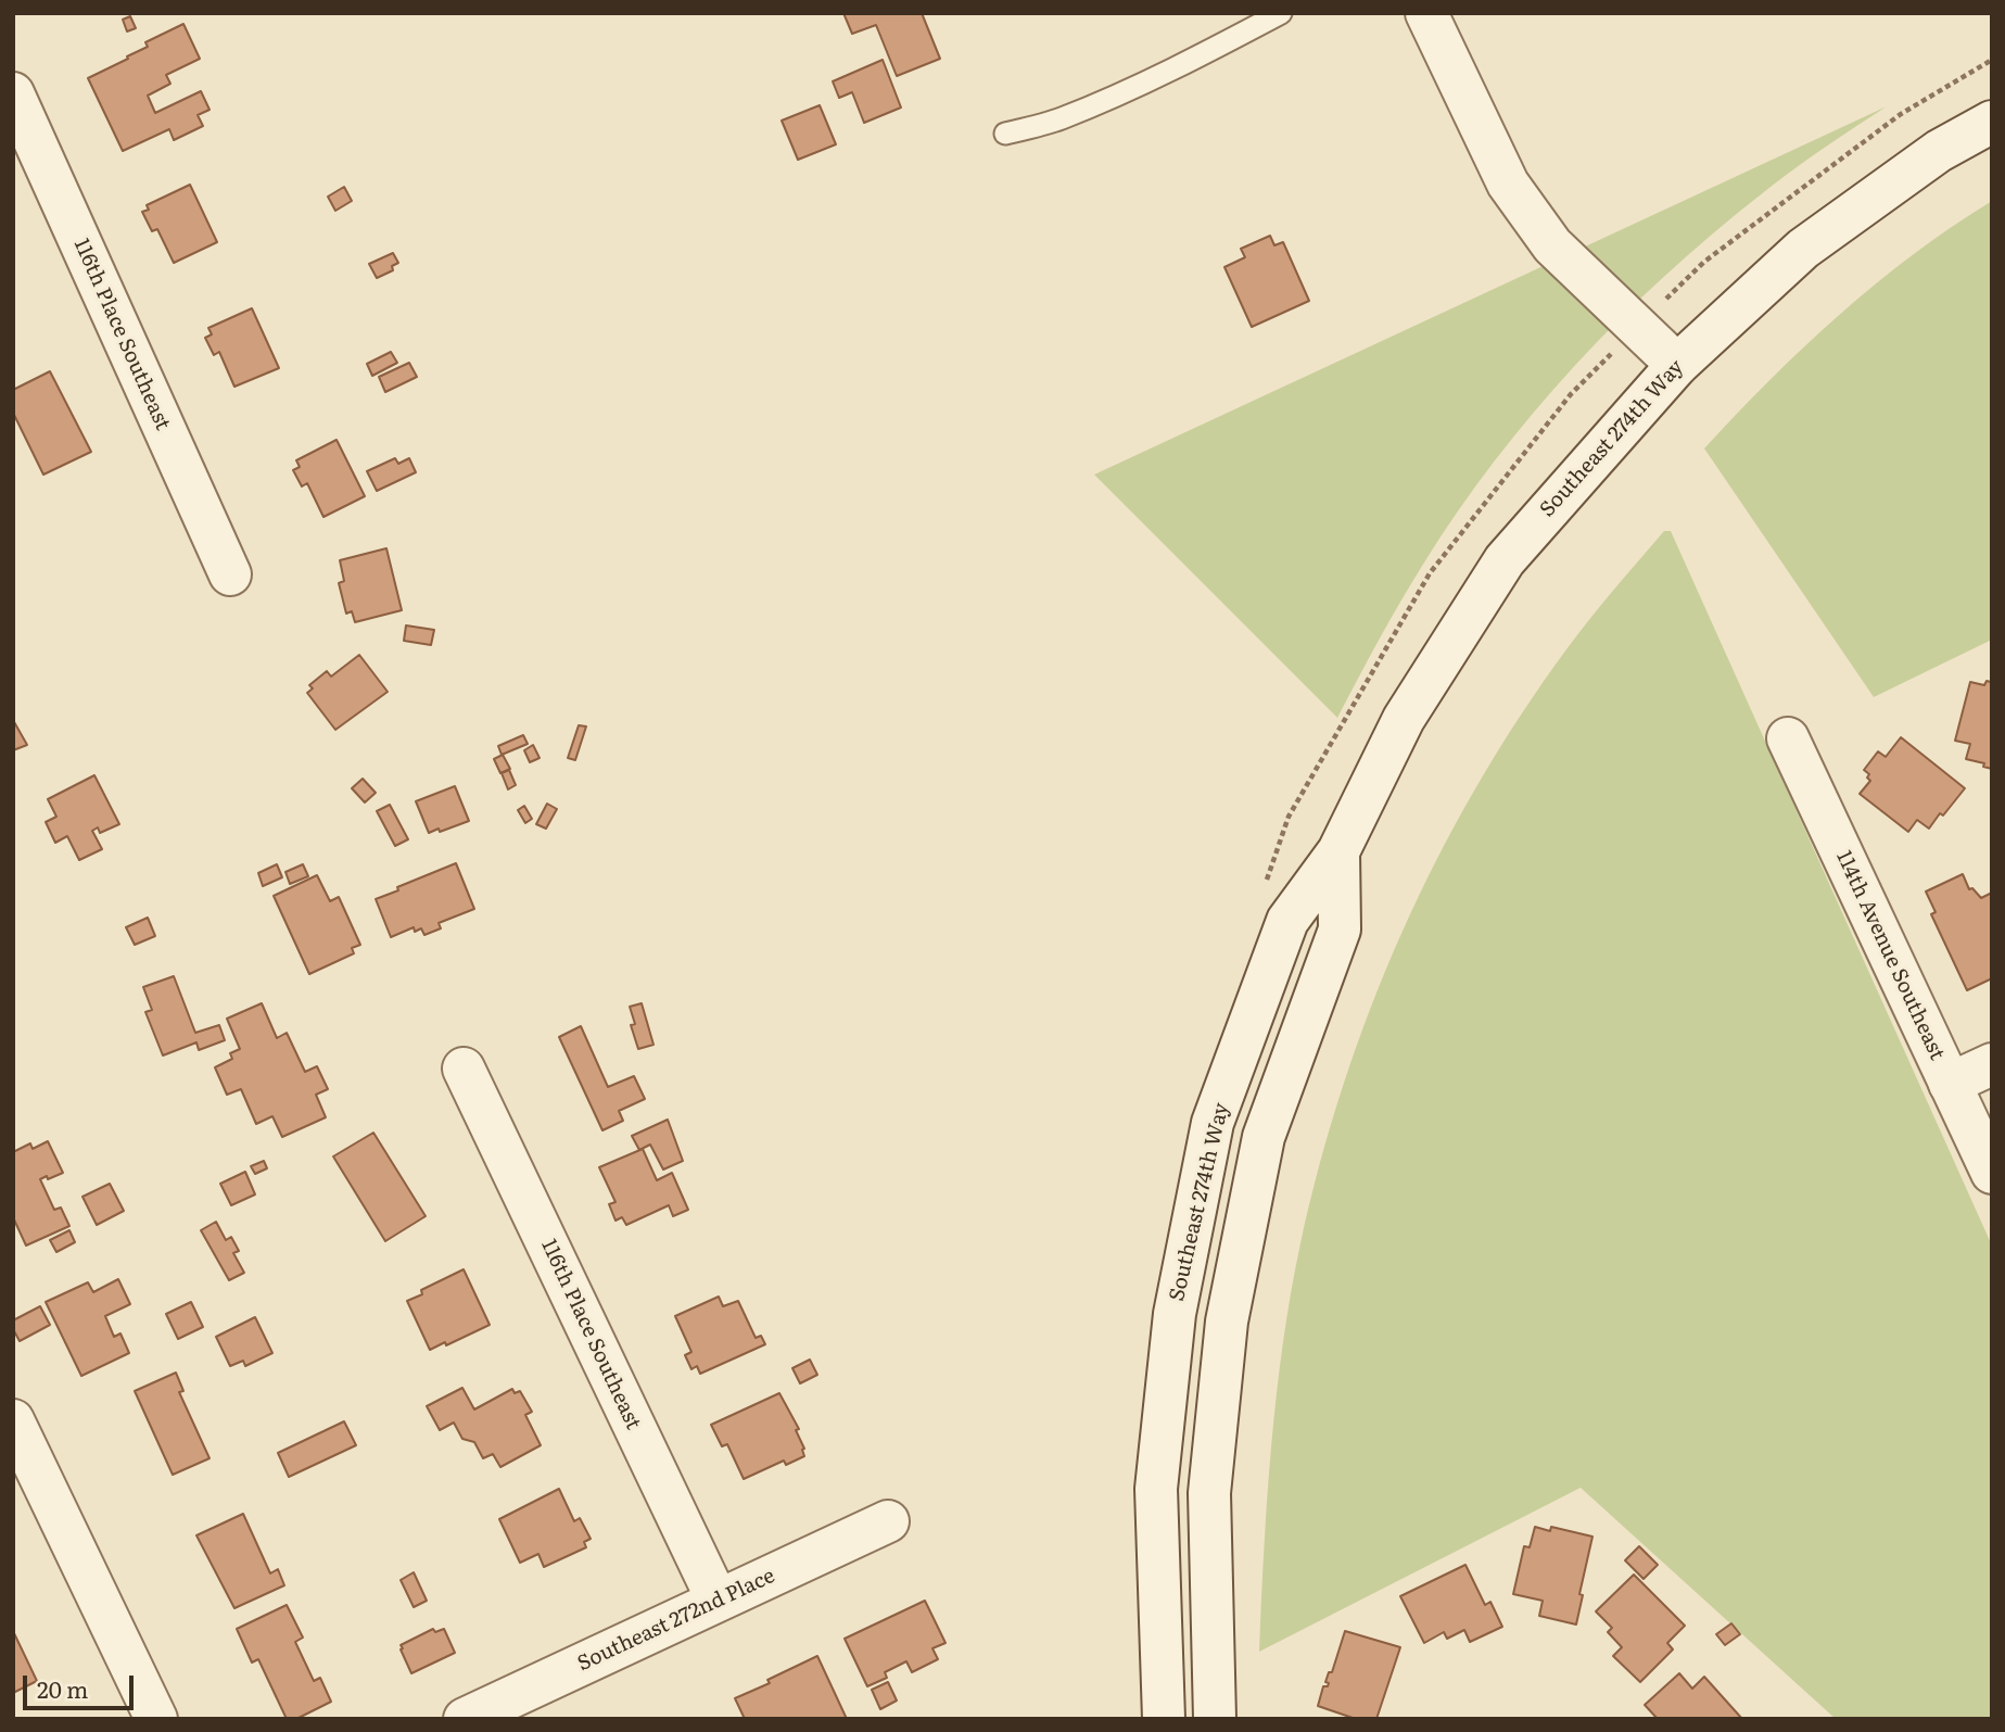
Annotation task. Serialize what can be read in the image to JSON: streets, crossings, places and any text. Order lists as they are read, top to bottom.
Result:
{
  "streets": {
    "street": [
      "116th Place Southeast",
      "Southeast 274th Way",
      "114th Avenue Southeast",
      "Southeast 272nd Place"
    ]
  },
  "crossings": [
    ["116th Place Southeast", "Southeast 272nd Place"]
  ],
  "scale_bar": "20 m"
}
